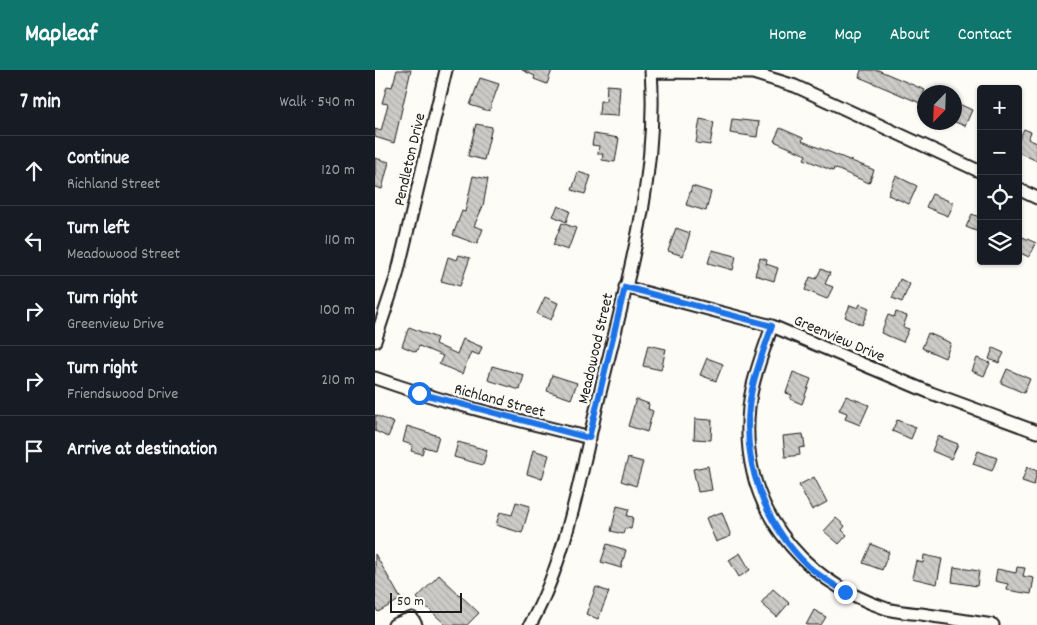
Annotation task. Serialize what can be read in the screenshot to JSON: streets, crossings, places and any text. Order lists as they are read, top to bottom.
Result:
{
  "streets": {
    "street": [
      "Pendleton Drive",
      "Greenview Drive",
      "Meadowood Street",
      "Richland Street"
    ]
  },
  "crossings": [
    ["Greenview Drive", "Meadowood Street"],
    ["Meadowood Street", "Richland Street"]
  ],
  "scale_bar": "50 m",
  "north": "bottom left",
  "page": {
    "header": "Mapleaf",
    "nav": [
      "Home",
      "Map",
      "About",
      "Contact"
    ],
    "heading": ["7 min", "Walk · 540 m"],
    "map_buttons": ["+", "−"],
    "list": [
      ["Continue", "Richland Street", "120 m"],
      ["Turn left", "Meadowood Street", "110 m"],
      ["Turn right", "Greenview Drive", "100 m"],
      ["Turn right", "Friendswood Drive", "210 m"],
      "Arrive at destination"
    ],
    "scale": "50 m"
  }
}
